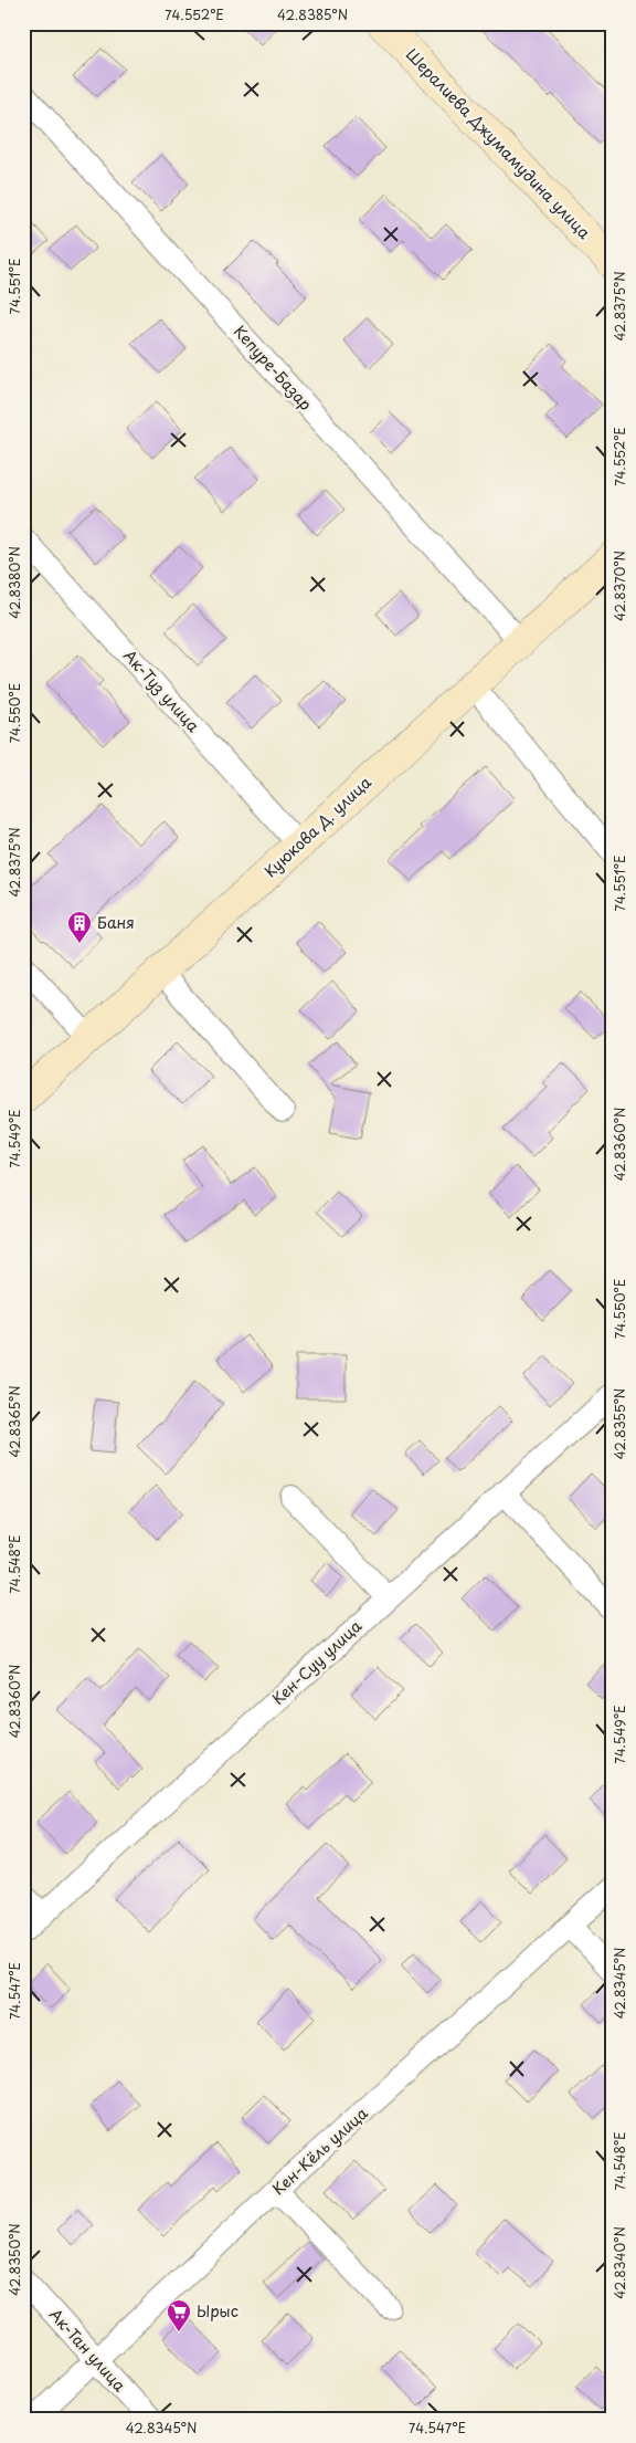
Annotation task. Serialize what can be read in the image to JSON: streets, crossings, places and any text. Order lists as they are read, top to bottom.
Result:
{
  "streets": {
    "street": [
      "Шералиева Джумамудина улица",
      "Кепуре-Базар",
      "Ак-Туз улица",
      "Куюкова Д. улица",
      "Кен-Суу улица",
      "Кен-Кёль улица",
      "Ак-Тан улица"
    ]
  },
  "crossings": [
    ["Кепуре-Базар", "Куюкова Д. улица"],
    ["Ак-Туз улица", "Куюкова Д. улица"],
    ["Кен-Кёль улица", "Ак-Тан улица"]
  ],
  "places": {
    "building": ["Баня"],
    "supermarket": ["Ырыс"]
  },
  "coordinates": [
    "74.552°E",
    "42.8385°N",
    "74.551°E",
    "42.8375°N",
    "42.8380°N",
    "42.8370°N",
    "74.550°E",
    "74.549°E",
    "42.8360°N",
    "42.8365°N",
    "42.8355°N",
    "74.548°E",
    "42.8345°N",
    "74.547°E",
    "42.8350°N",
    "42.8340°N"
  ]
}
